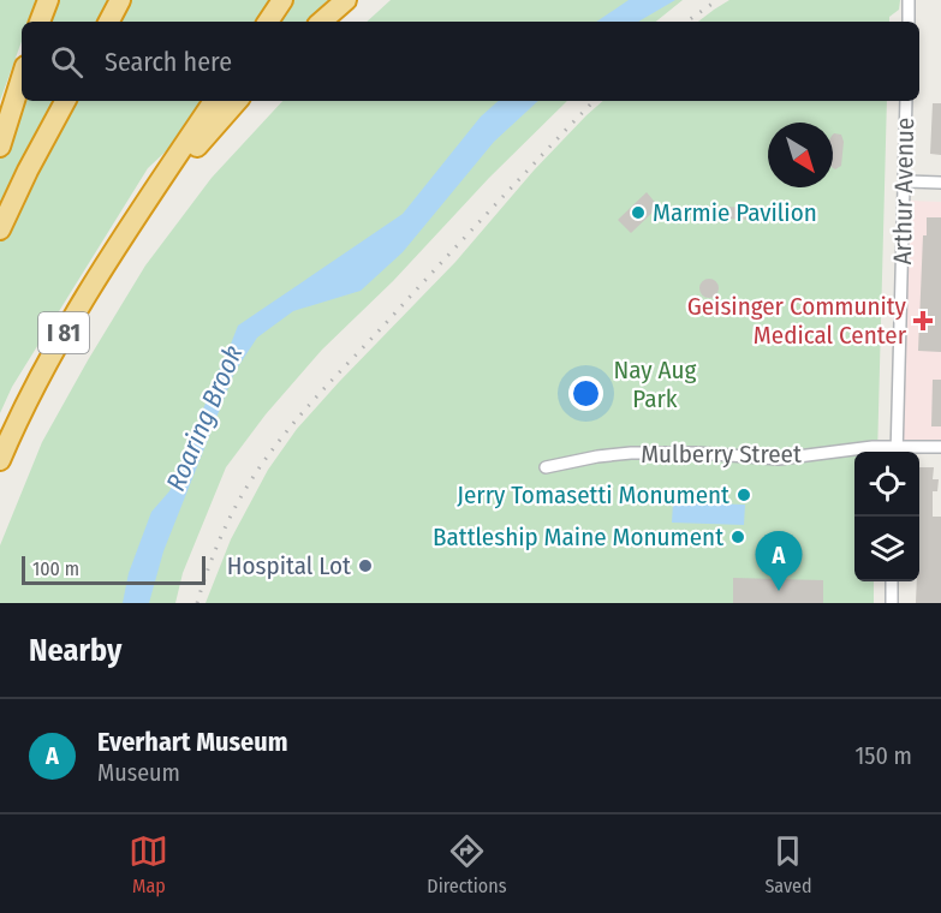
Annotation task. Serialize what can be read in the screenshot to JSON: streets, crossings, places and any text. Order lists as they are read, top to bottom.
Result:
{
  "streets": {
    "highway": ["I 81"],
    "street": ["Arthur Avenue", "Mulberry Street"]
  },
  "crossings": [
    ["Arthur Avenue", "Mulberry Street"]
  ],
  "water": ["Roaring Brook"],
  "parks": ["Nay Aug Park"],
  "places": {
    "other": [
      "Marmie Pavilion",
      "Jerry Tomasetti Monument",
      "Battleship Maine Monument",
      "Hospital Lot"
    ],
    "health": ["Geisinger Community Medical Center"]
  },
  "scale_bar": "100 m",
  "north": "bottom right",
  "page": {
    "search": "Search here",
    "pins": "A",
    "scale": "100 m",
    "heading": "Nearby",
    "list": [
      {
        "mark": "A",
        "name": "Everhart Museum",
        "note": "Museum",
        "value": "150 m"
      }
    ],
    "nav": ["Map", "Directions", "Saved"]
  }
}
